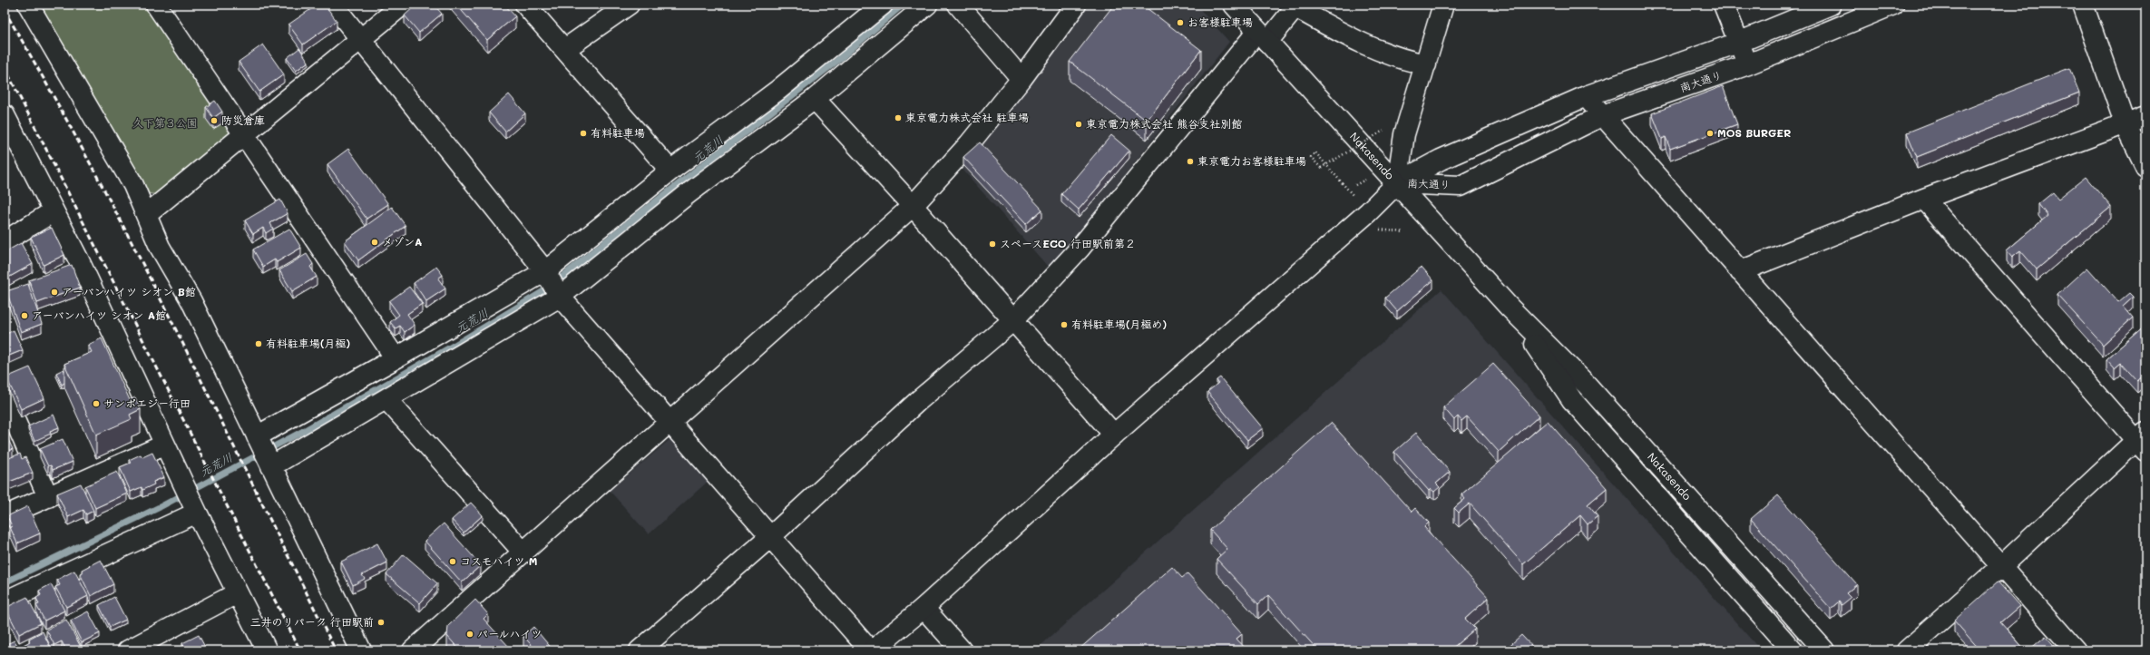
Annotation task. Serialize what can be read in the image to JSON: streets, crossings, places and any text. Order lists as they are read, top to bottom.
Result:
{
  "streets": {
    "main road": ["南大通り", "Nakasendo"]
  },
  "crossings": [
    ["南大通り", "Nakasendo"]
  ],
  "water": ["元荒川"],
  "parks": ["久下第３公園"],
  "places": [
    "お客様駐車場",
    "東京電力株式会社 駐車場",
    "防災倉庫",
    "東京電力株式会社 熊谷支社別館",
    "有料駐車場",
    "MOS BURGER",
    "東京電力お客様駐車場",
    "メゾンA",
    "スペースECO 行田駅前第２",
    "アーバンハイツ シオン B館",
    "アーバンハイツ シオン A館",
    "有料駐車場(月極め)",
    "有料駐車場(月極)",
    "サンポエジー行田",
    "コスモハイツ M",
    "三井のリパーク 行田駅前",
    "パールハイツ"
  ]
}
